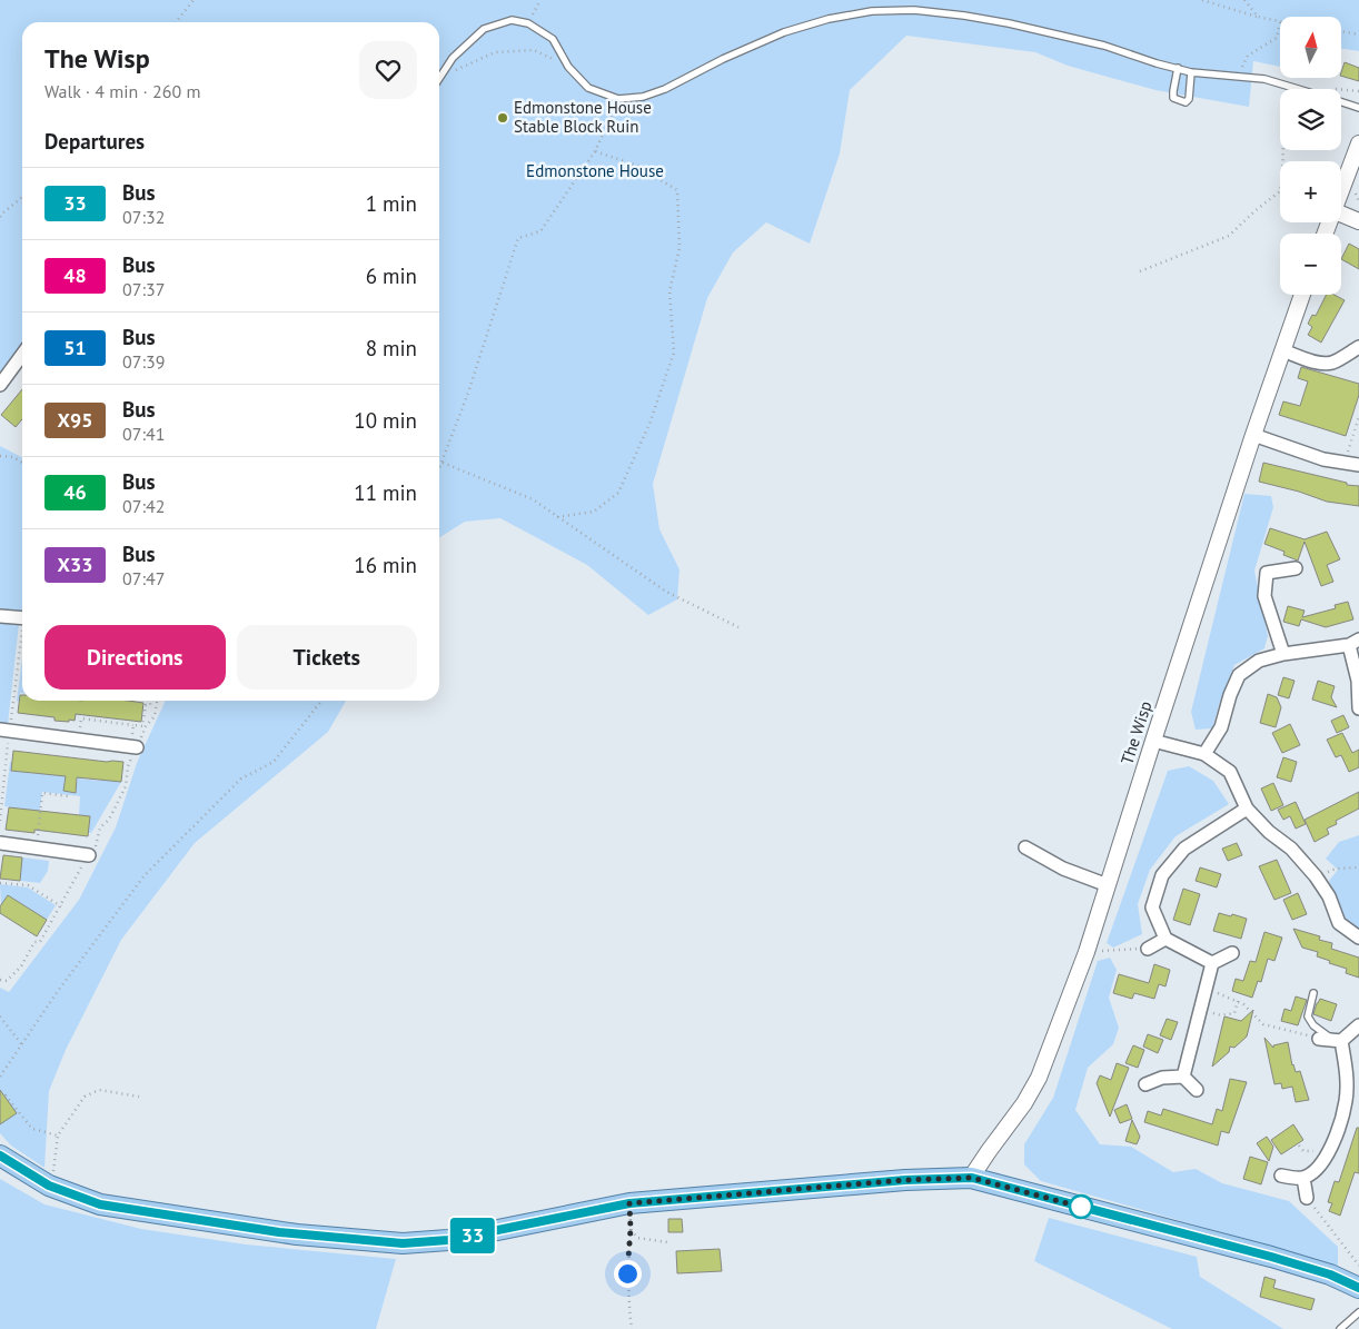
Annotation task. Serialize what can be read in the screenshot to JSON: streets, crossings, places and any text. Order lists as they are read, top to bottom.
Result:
{
  "streets": {
    "street": ["The Wisp"]
  },
  "parks": ["Edmonstone House"],
  "places": ["Edmonstone House Stable Block Ruin"],
  "lines": ["bus line 33"],
  "north": "top",
  "page": {
    "on_map": "33",
    "map_buttons": ["+", "−"],
    "heading": [
      ["The Wisp", "Walk · 4 min · 260 m"],
      "Departures"
    ],
    "list": [
      {
        "mark": "33",
        "name": "Bus",
        "note": "07:32",
        "value": "1 min"
      },
      {
        "mark": "48",
        "name": "Bus",
        "note": "07:37",
        "value": "6 min"
      },
      {
        "mark": "51",
        "name": "Bus",
        "note": "07:39",
        "value": "8 min"
      },
      {
        "mark": "X95",
        "name": "Bus",
        "note": "07:41",
        "value": "10 min"
      },
      {
        "mark": "46",
        "name": "Bus",
        "note": "07:42",
        "value": "11 min"
      },
      {
        "mark": "X33",
        "name": "Bus",
        "note": "07:47",
        "value": "16 min"
      }
    ],
    "buttons": ["Directions", "Tickets"]
  }
}
